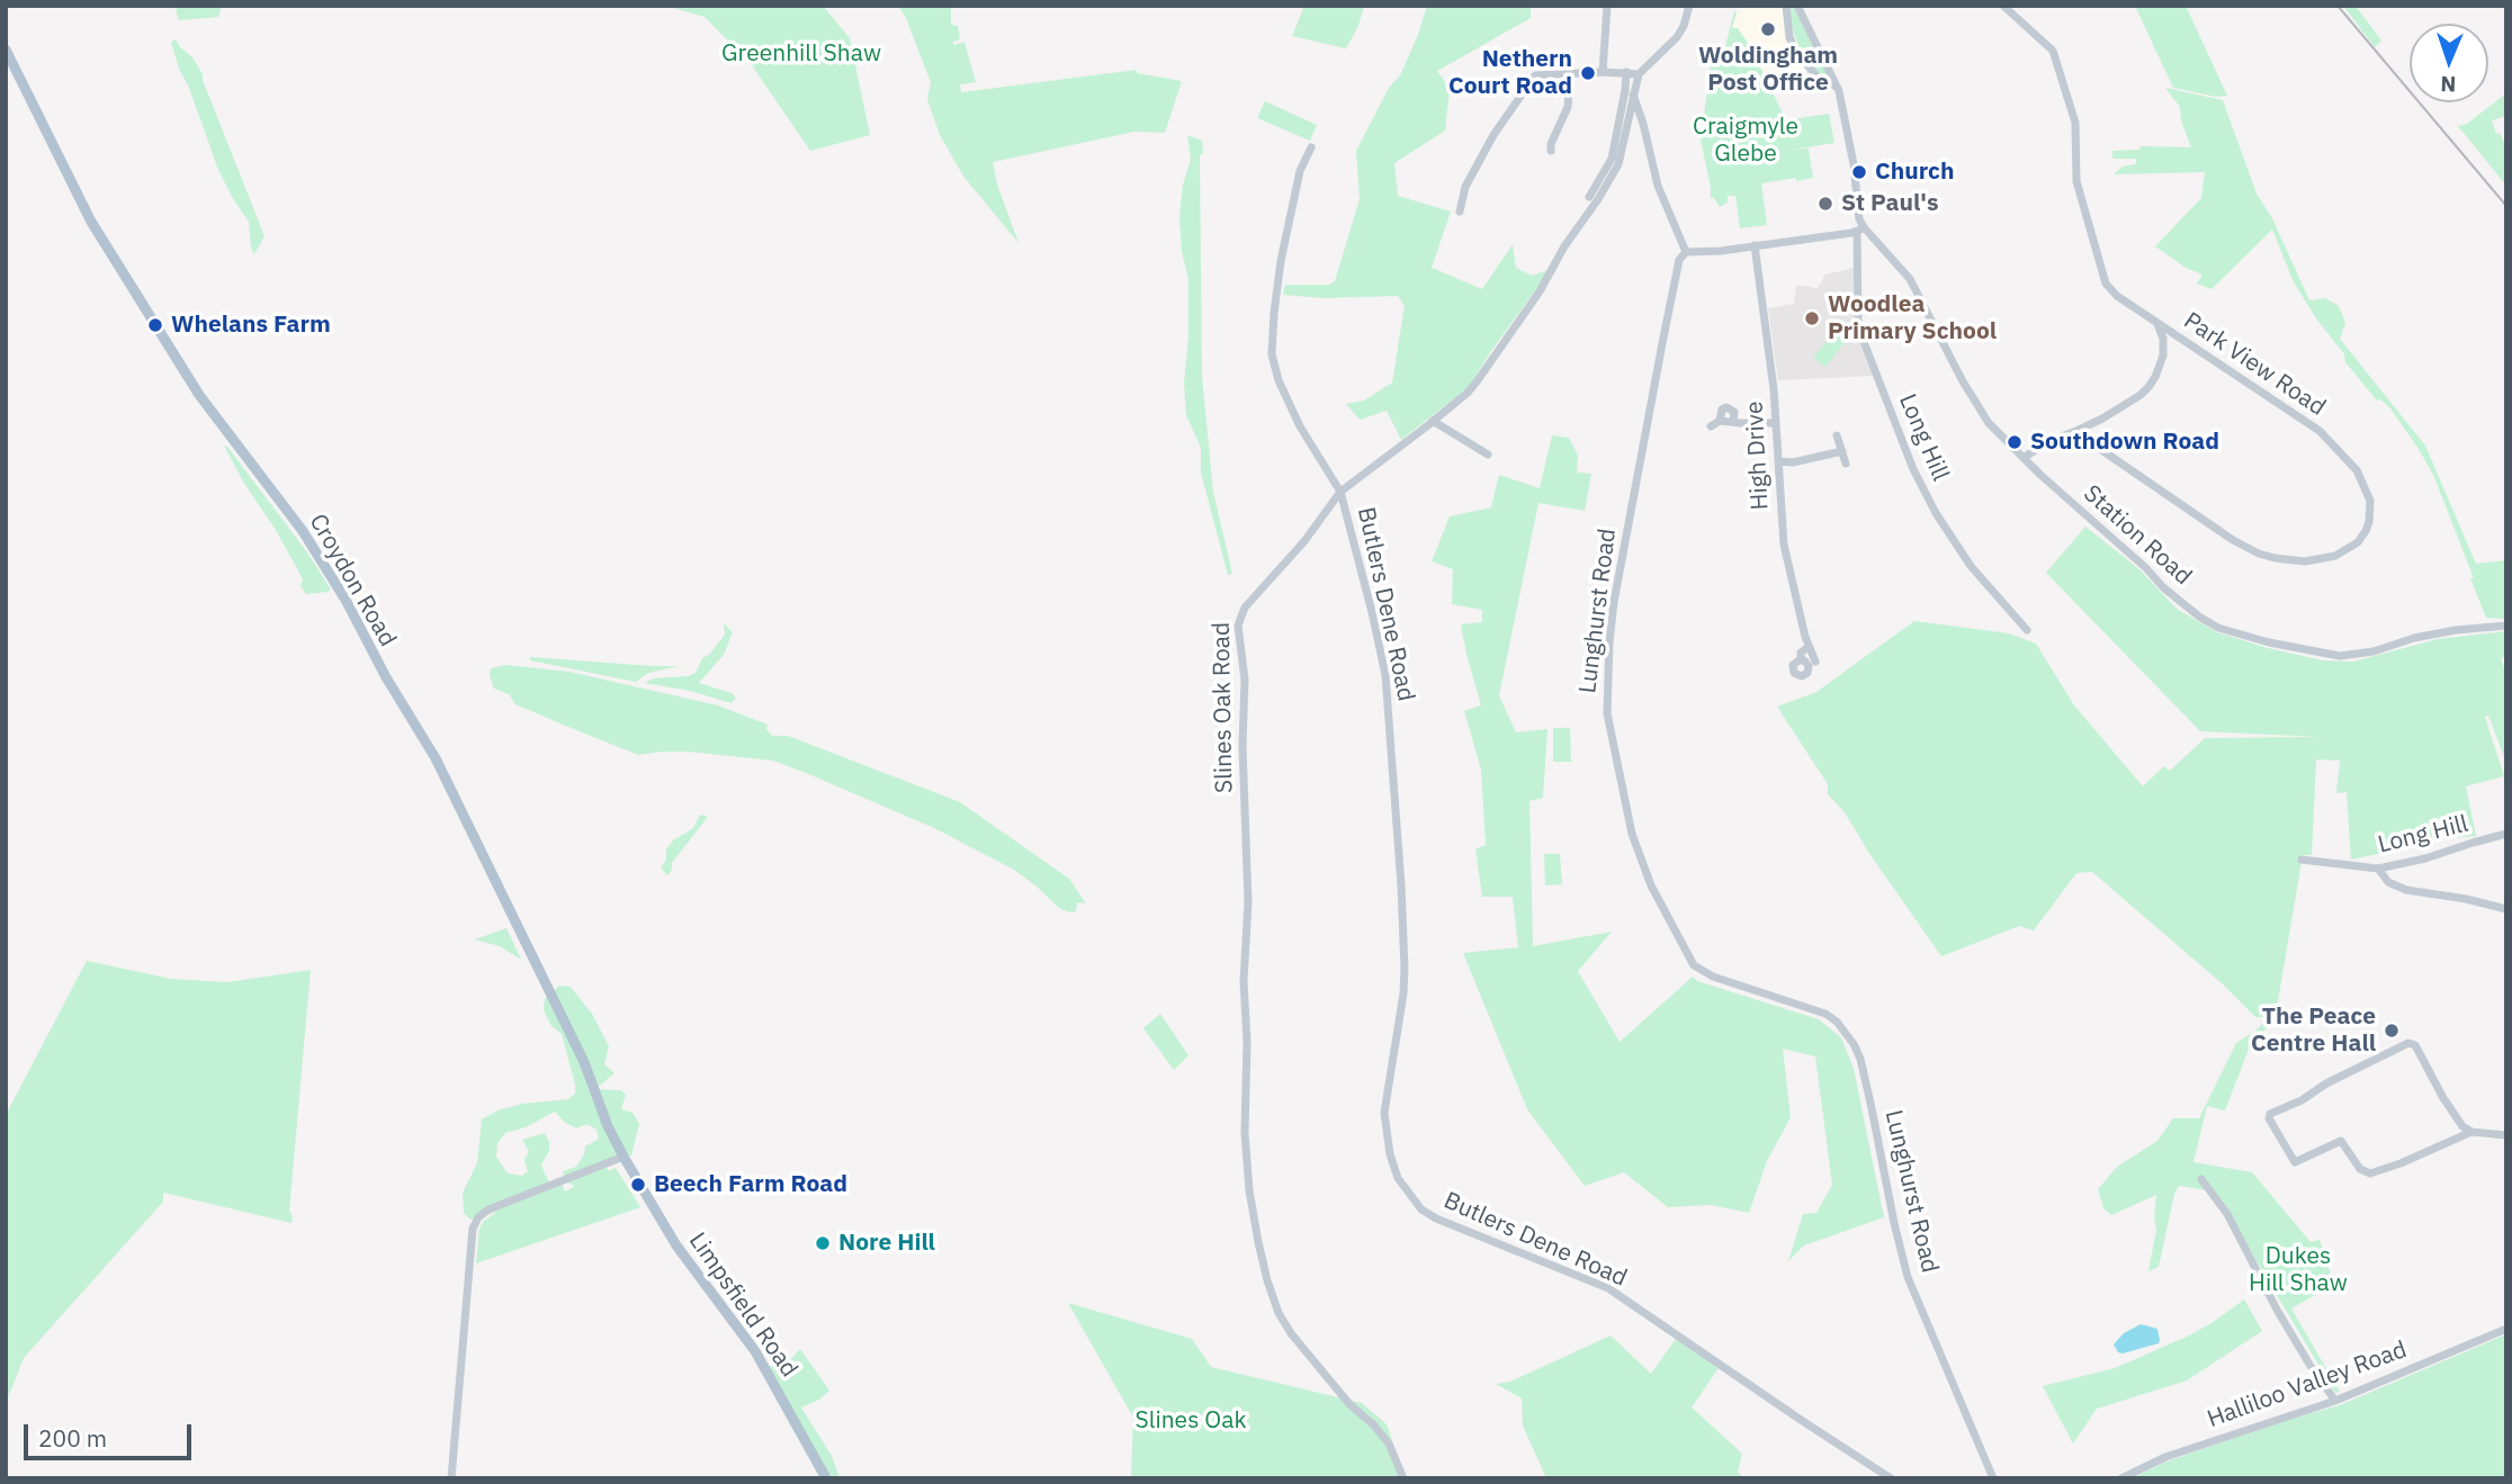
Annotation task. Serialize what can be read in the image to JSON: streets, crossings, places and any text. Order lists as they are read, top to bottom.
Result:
{
  "streets": {
    "main road": ["Croydon Road", "Limpsfield Road"],
    "street": [
      "Park View Road",
      "Long Hill",
      "High Drive",
      "Station Road",
      "Butlers Dene Road",
      "Lunghurst Road",
      "Slines Oak Road",
      "Halliloo Valley Road"
    ]
  },
  "crossings": [
    ["Long Hill", "Station Road"],
    ["Croydon Road", "Limpsfield Road"],
    ["Butlers Dene Road", "Slines Oak Road"]
  ],
  "parks": [
    "Greenhill Shaw",
    "Craigmyle Glebe",
    "Dukes Hill Shaw",
    "Slines Oak"
  ],
  "places": [
    "Woldingham Post Office",
    "Nethern Court Road",
    "Church",
    "St Paul's",
    "Woodlea Primary School",
    "Whelans Farm",
    "Southdown Road",
    "The Peace Centre Hall",
    "Beech Farm Road",
    "Nore Hill"
  ],
  "scale_bar": "200 m",
  "north": "bottom"
}
